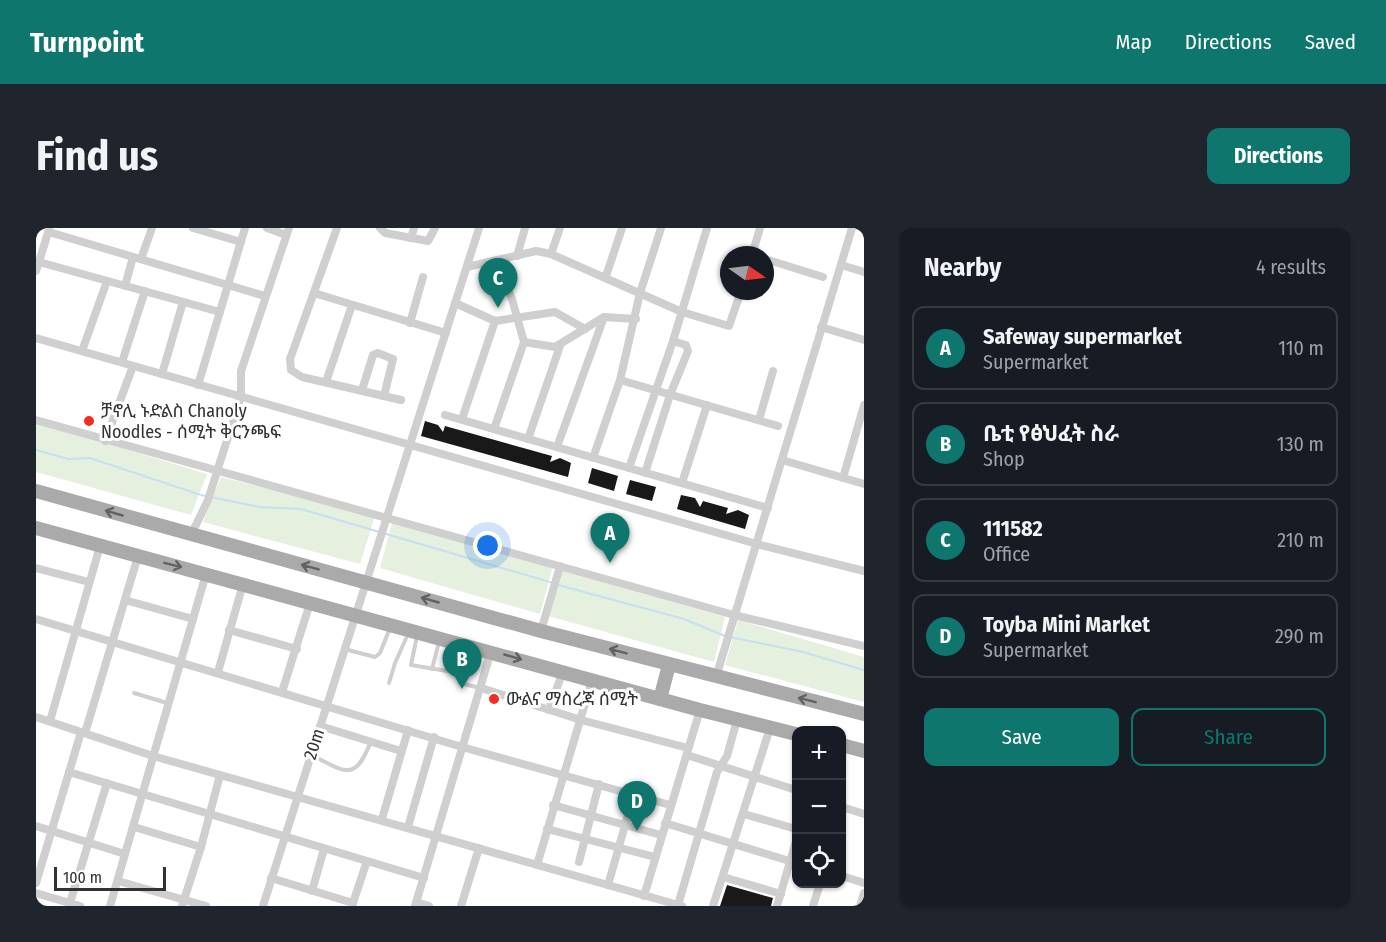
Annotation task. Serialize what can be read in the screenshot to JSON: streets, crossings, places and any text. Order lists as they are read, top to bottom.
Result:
{
  "streets": {
    "street": ["20m"]
  },
  "places": ["ቻኖሊ ኑድልስ Chanoly Noodles - ሰሚት ቅርንጫፍ", "ውልና ማስረጃ ሰሚት"],
  "scale_bar": "100 m",
  "north": "right",
  "page": {
    "header": "Turnpoint",
    "nav": ["Map", "Directions", "Saved"],
    "buttons": [
      "Directions",
      ["Save", "Share"]
    ],
    "title": "Find us",
    "heading": ["Nearby", "4 results"],
    "pins": [
      "C",
      "A",
      "B",
      "D"
    ],
    "list": [
      {
        "mark": "A",
        "name": "Safeway supermarket",
        "note": "Supermarket",
        "value": "110 m"
      },
      {
        "mark": "B",
        "name": "ቤቲ የፅህፈት ስራ",
        "note": "Shop",
        "value": "130 m"
      },
      {
        "mark": "C",
        "name": "111582",
        "note": "Office",
        "value": "210 m"
      },
      {
        "mark": "D",
        "name": "Toyba Mini Market",
        "note": "Supermarket",
        "value": "290 m"
      }
    ],
    "map_buttons": ["+", "−"],
    "scale": "100 m"
  }
}
